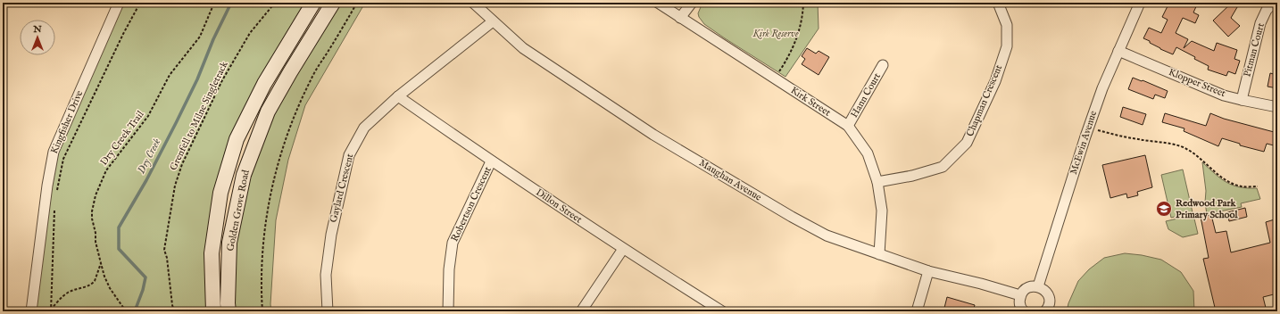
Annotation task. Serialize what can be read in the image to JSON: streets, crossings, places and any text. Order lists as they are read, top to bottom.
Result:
{
  "streets": {
    "main road": ["Golden Grove Road"],
    "street": [
      "Pitman Court",
      "Klopper Street",
      "Hann Court",
      "Chapman Crescent",
      "Kirk Street",
      "Kingfisher Drive",
      "McEwin Avenue",
      "Maughan Avenue",
      "Gaylard Crescent",
      "Robertson Crescent",
      "Dillon Street"
    ],
    "path": ["Grenfell to Milne Singletrack", "Dry Creek Trail"]
  },
  "crossings": [
    ["Pitman Court", "Klopper Street"],
    ["Klopper Street", "McEwin Avenue"],
    ["Hann Court", "Kirk Street"],
    ["Chapman Crescent", "Kirk Street"],
    ["Kirk Street", "Maughan Avenue"],
    ["Maughan Avenue", "Gaylard Crescent"],
    ["Gaylard Crescent", "Dillon Street"],
    ["Robertson Crescent", "Dillon Street"]
  ],
  "water": ["Dry Creek"],
  "parks": ["Kirk Reserve"],
  "places": {
    "school or university": ["Redwood Park Primary School"]
  },
  "north": "top"
}
